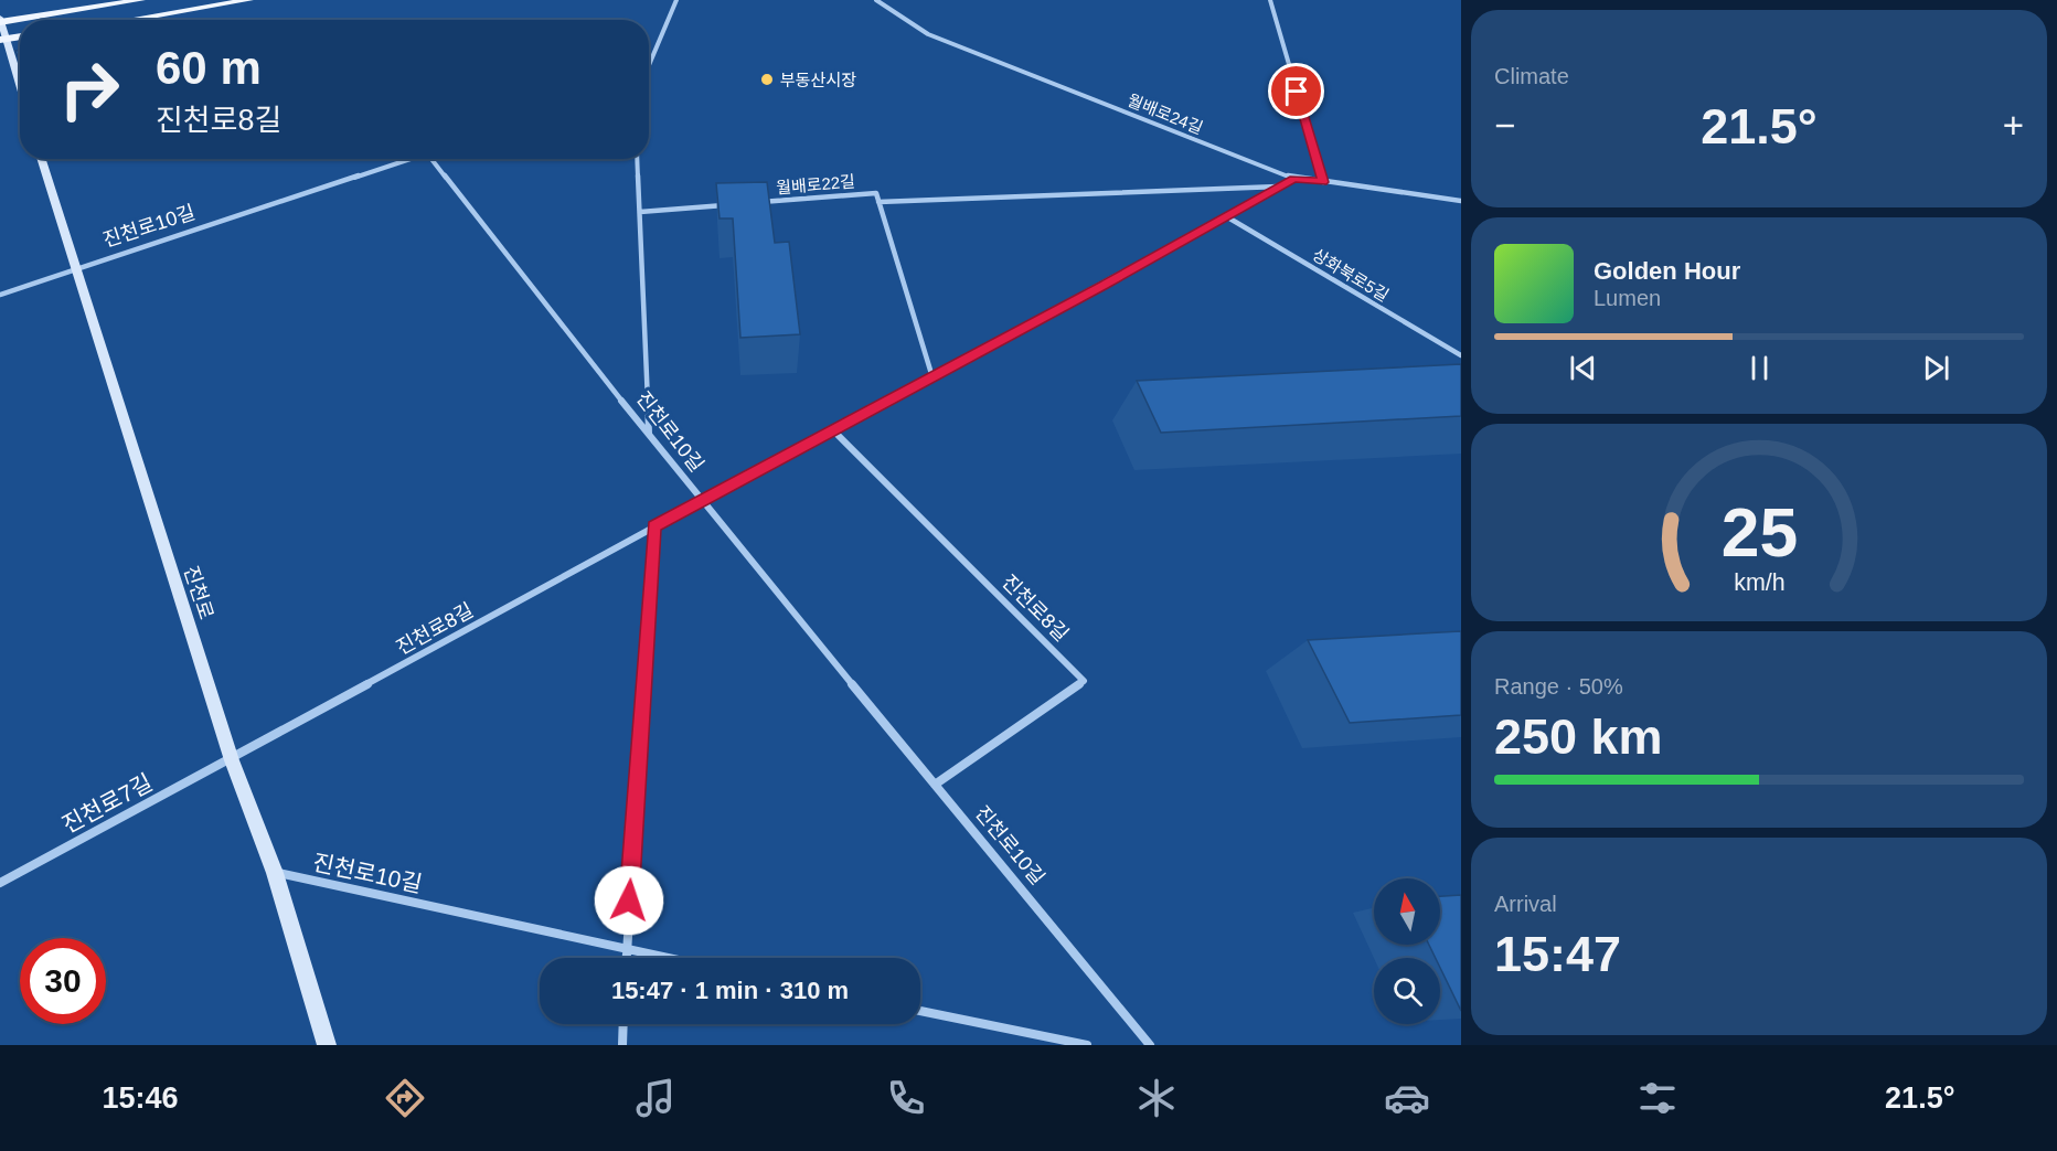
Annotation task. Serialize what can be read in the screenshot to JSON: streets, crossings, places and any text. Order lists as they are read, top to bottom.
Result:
{
  "streets": {
    "main road": ["진천로"],
    "street": [
      "월배로24길",
      "월배로22길",
      "진천로10길",
      "상화북로5길",
      "진천로8길",
      "진천로7길"
    ]
  },
  "crossings": [
    ["월배로24길", "진천로8길"],
    ["월배로22길", "진천로8길"],
    ["진천로10길", "진천로"],
    ["진천로10길", "진천로8길"],
    ["상화북로5길", "진천로8길"],
    ["진천로", "진천로8길"],
    ["진천로", "진천로7길"],
    ["진천로8길", "진천로7길"]
  ],
  "places": ["부동산시장"],
  "north": "top",
  "page": {
    "tile": [
      "Climate",
      ["Range · 50%", "250 km"],
      ["Arrival", "15:47"]
    ],
    "turn": ["60 m", "진천로8길"],
    "heat": ["−", "21.5°", "+"],
    "song": ["Golden Hour", "Lumen"],
    "limit": "30",
    "trip": "15:47 · 1 min · 310 m",
    "tabs": ["15:46", "21.5°"],
    "gauge": ["25", "km/h"]
  }
}
